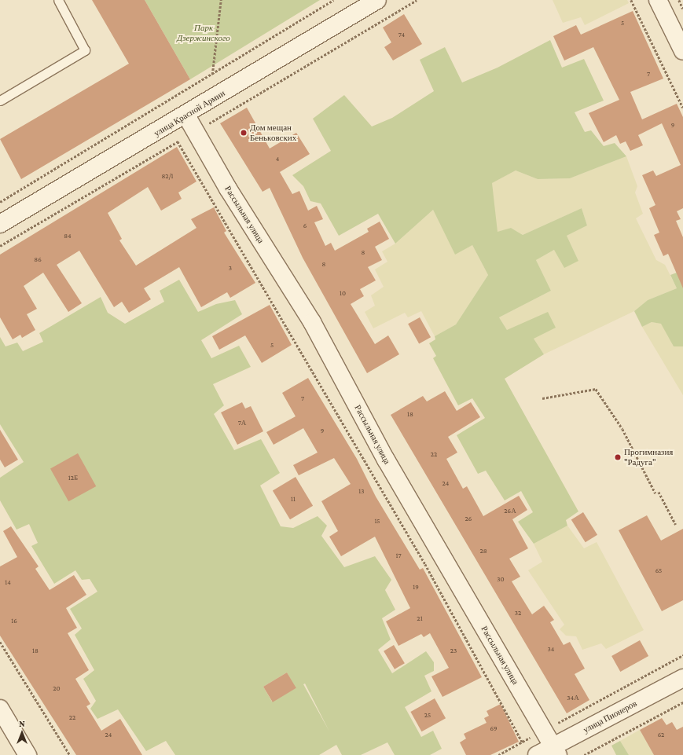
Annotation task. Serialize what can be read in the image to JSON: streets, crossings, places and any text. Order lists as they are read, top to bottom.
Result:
{
  "streets": {
    "street": ["улица Красной Армии", "Рассыльная улица", "улица Пионеров"]
  },
  "crossings": [
    ["улица Красной Армии", "Рассыльная улица"],
    ["Рассыльная улица", "улица Пионеров"]
  ],
  "parks": ["Парк Дзержинского"],
  "places": ["Дом мещан Беньковских", "Прогимназия \"Радуга\""],
  "house_numbers": [
    "5",
    "74",
    "7",
    "9",
    "4",
    "82/1",
    "6",
    "84",
    "8",
    "86",
    "8",
    "3",
    "10",
    "5",
    "7",
    "18",
    "7А",
    "9",
    "22",
    "12Б",
    "24",
    "13",
    "11",
    "26А",
    "26",
    "15",
    "28",
    "17",
    "65",
    "30",
    "14",
    "19",
    "32",
    "21",
    "16",
    "34",
    "18",
    "23",
    "20",
    "34А",
    "25",
    "22",
    "69",
    "24",
    "62"
  ],
  "north": "top"
}
